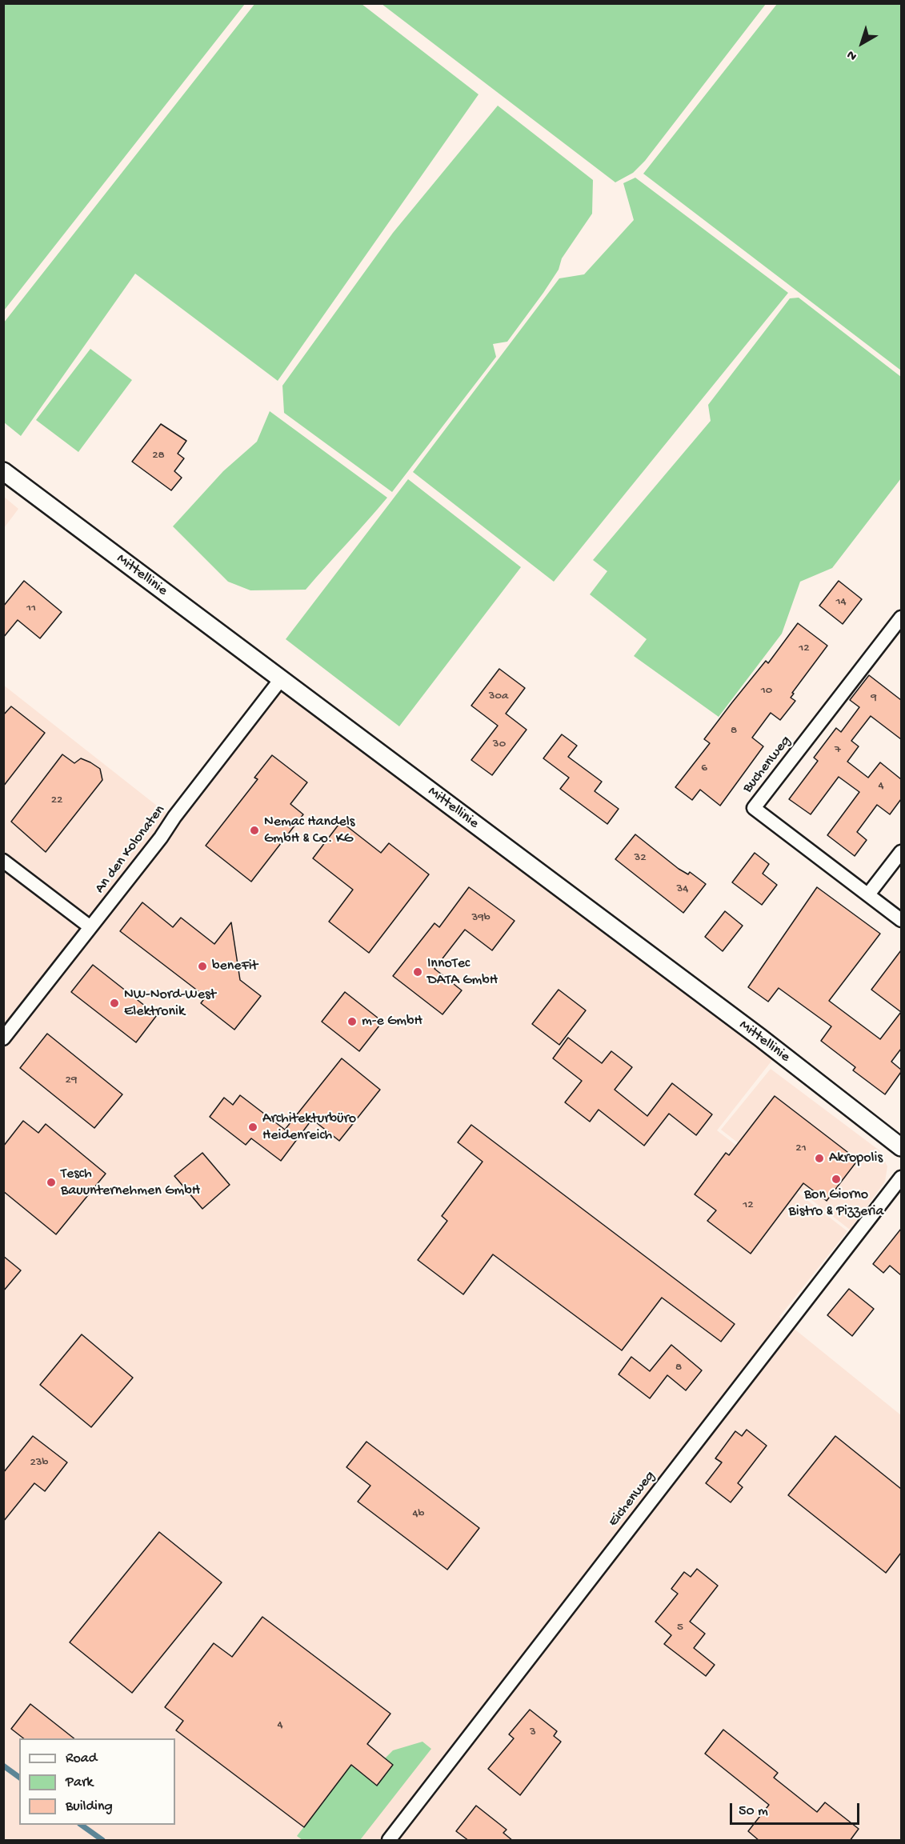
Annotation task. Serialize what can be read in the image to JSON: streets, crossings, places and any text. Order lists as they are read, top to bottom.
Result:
{
  "streets": {
    "street": [
      "Mittellinie",
      "Buchenweg",
      "An den Kolonaten",
      "Eichenweg"
    ]
  },
  "crossings": [
    ["Mittellinie", "An den Kolonaten"]
  ],
  "places": [
    "Nemac Handels GmbH & Co. KG",
    "beneFit",
    "InnoTec DATA GmbH",
    "NW-Nord-West Elektronik",
    "m-e GmbH",
    "Architekturbüro Heidenreich",
    "Akropolis",
    "Bon Giorno Bistro & Pizzeria",
    "Tesch Bauunternehmen GmbH"
  ],
  "house_numbers": [
    "28",
    "14",
    "11",
    "12",
    "10",
    "30a",
    "9",
    "8",
    "30",
    "7",
    "6",
    "4",
    "22",
    "32",
    "34",
    "39b",
    "29",
    "21",
    "12",
    "8",
    "23b",
    "4b",
    "5",
    "4",
    "3"
  ],
  "legend": ["Road", "Park", "Building"],
  "scale_bar": "50 m",
  "north": "bottom left"
}
